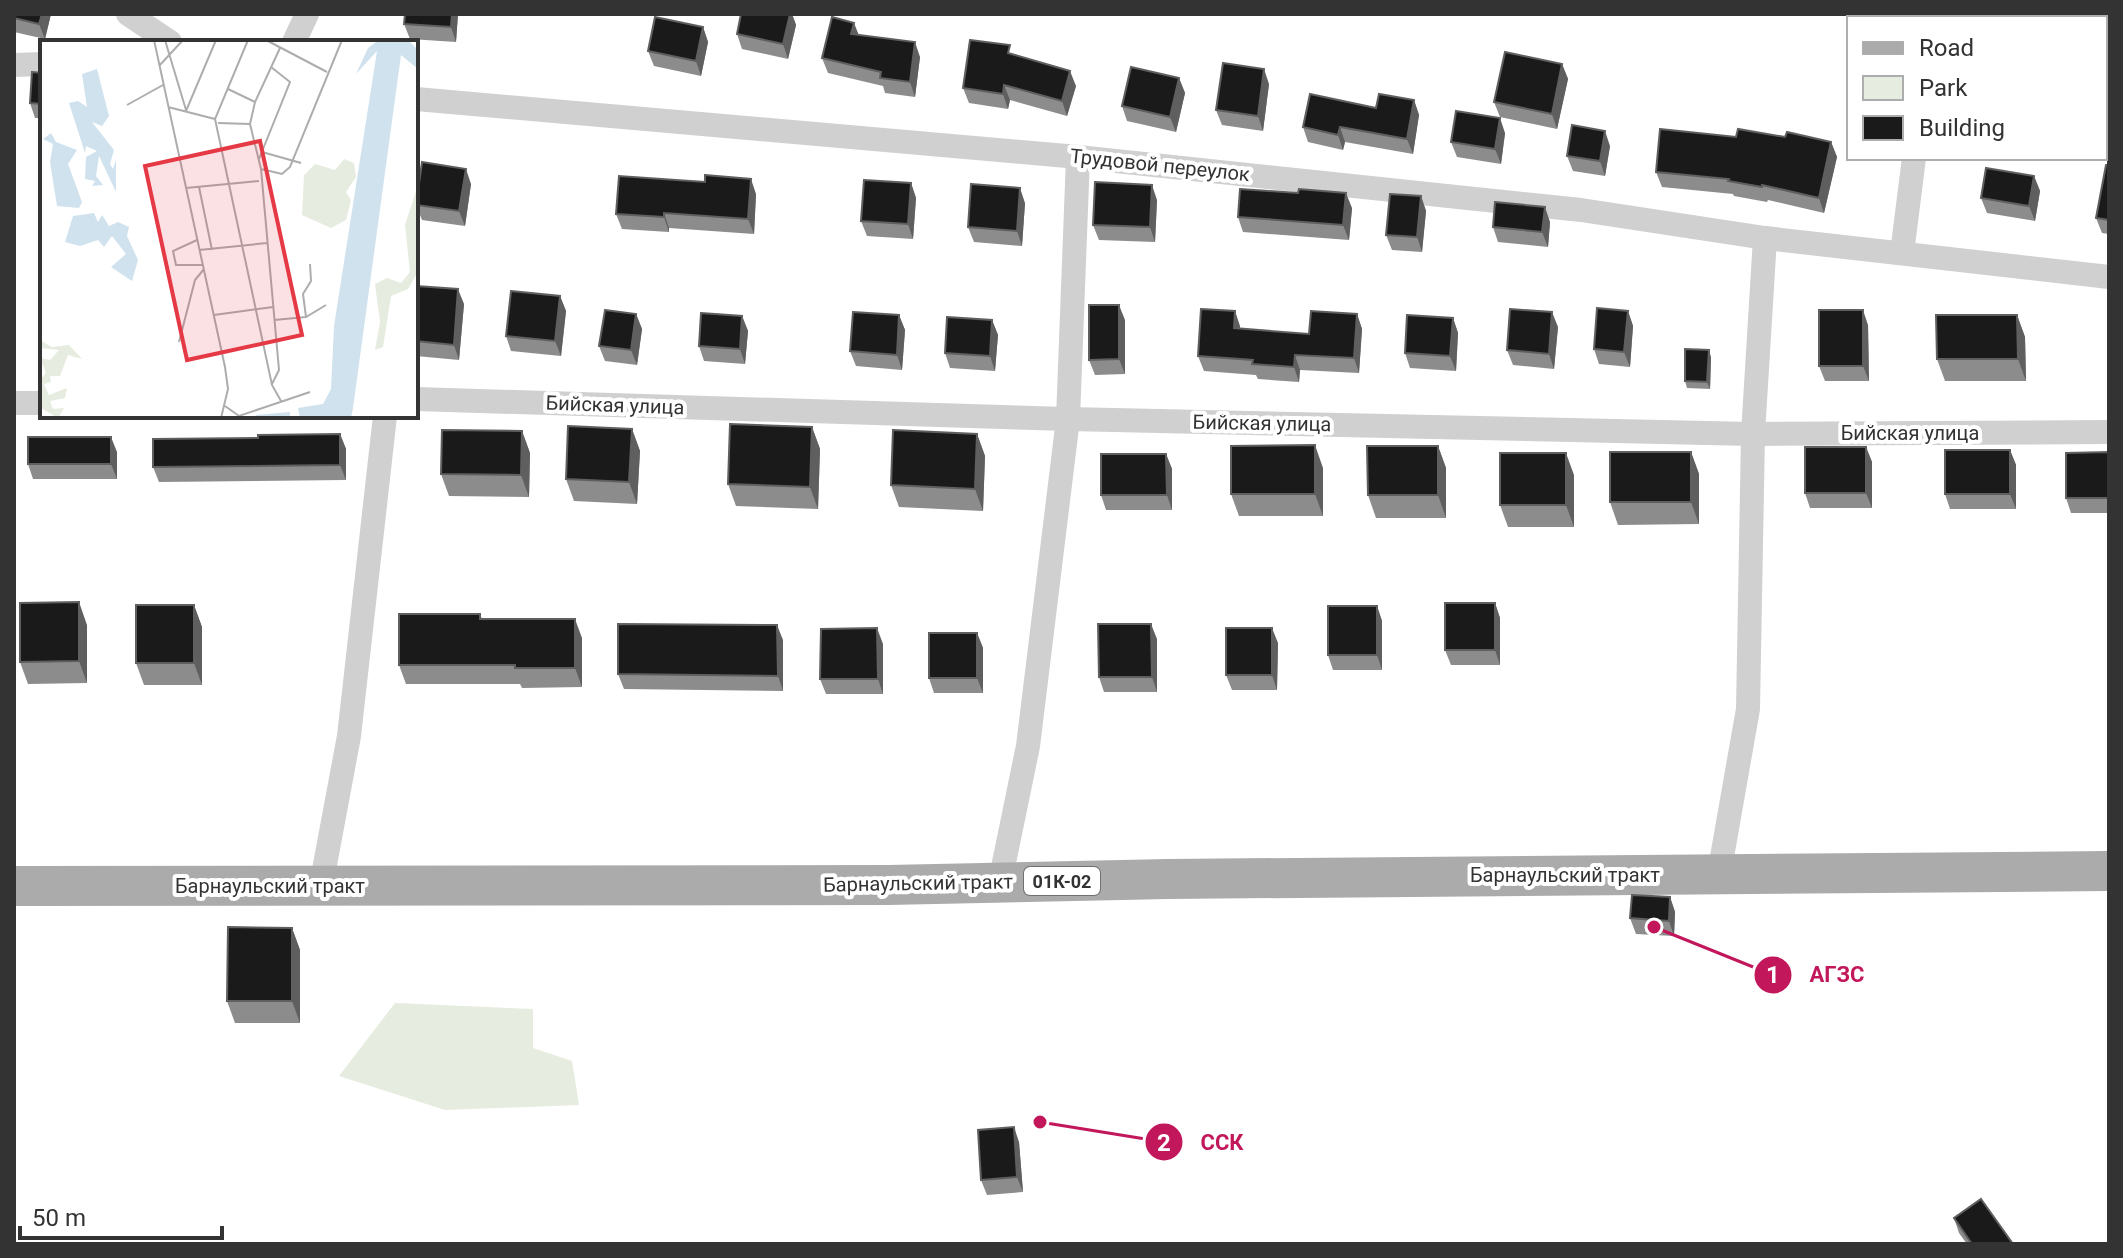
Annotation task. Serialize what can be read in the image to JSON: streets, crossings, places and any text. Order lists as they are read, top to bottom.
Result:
{
  "streets": {
    "main road": ["Барнаульский тракт", "01К-02"],
    "street": ["Трудовой переулок", "Бийская улица"]
  },
  "places": ["АГЗС", "ССК"],
  "legend": ["Road", "Park", "Building"],
  "scale_bar": "50 m"
}
